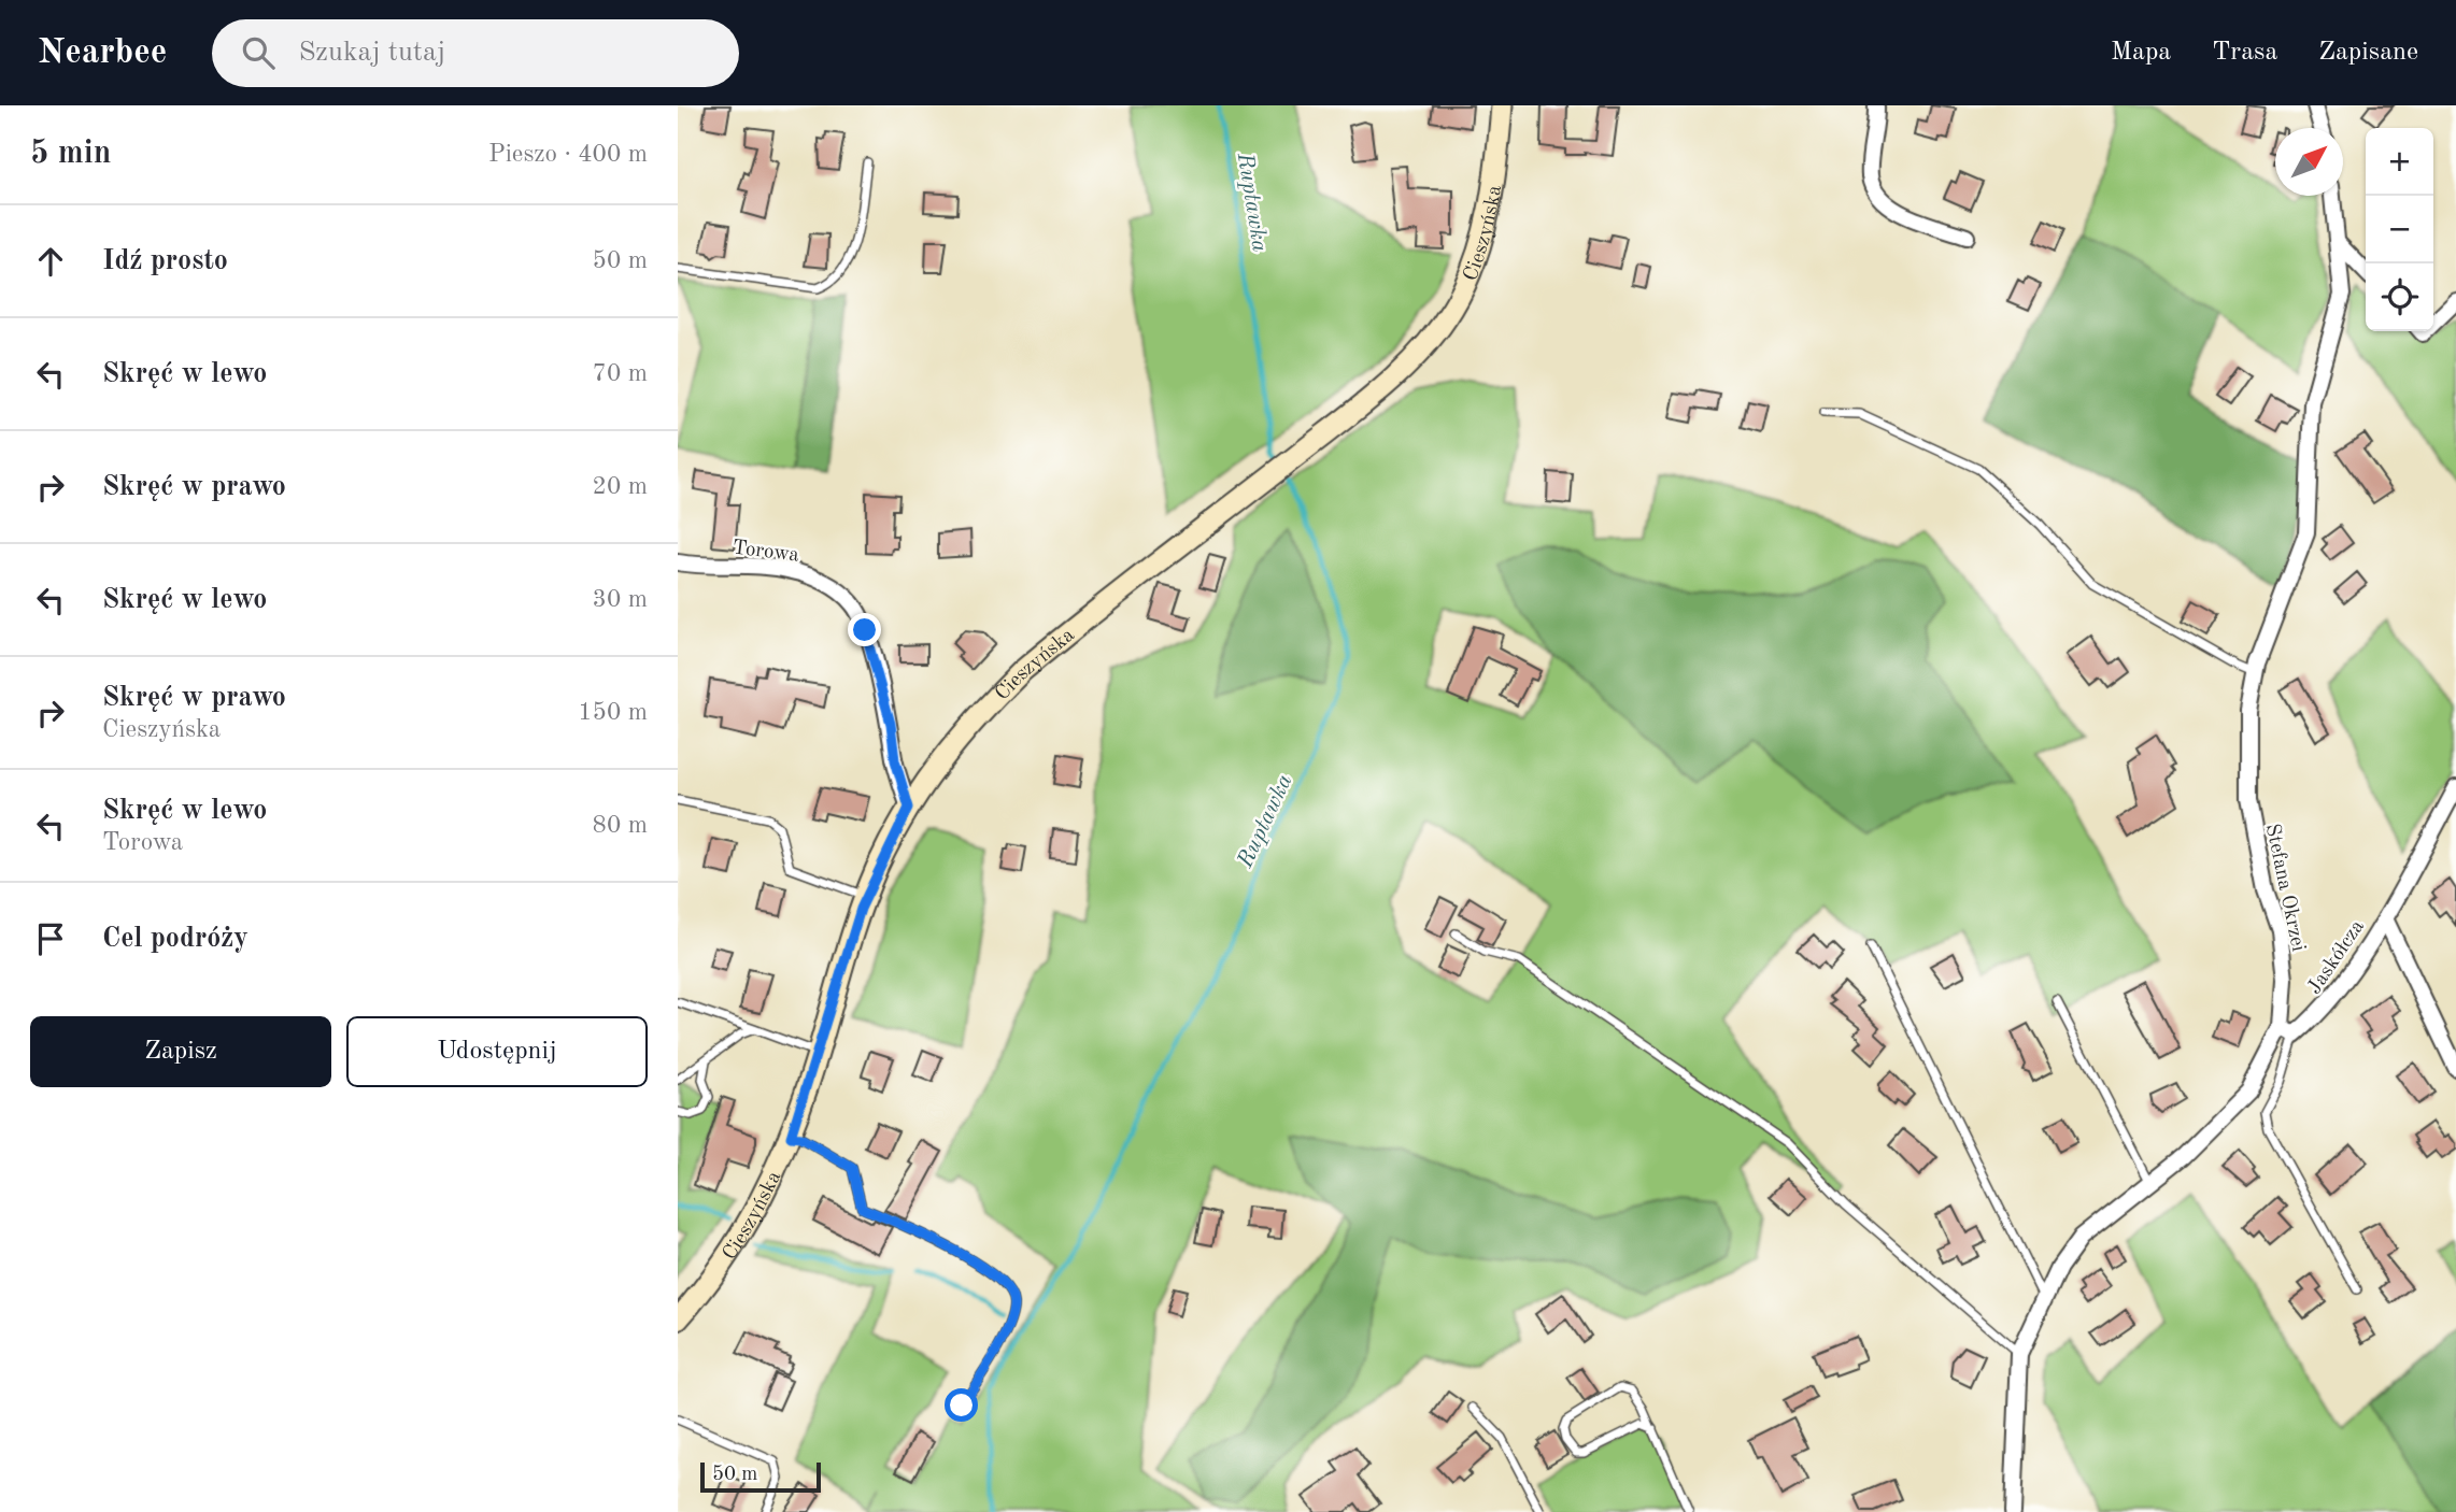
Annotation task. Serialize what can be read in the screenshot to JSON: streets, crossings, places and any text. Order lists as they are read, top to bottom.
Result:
{
  "streets": {
    "main road": ["Cieszyńska"],
    "street": ["Torowa", "Stefana Okrzei", "Jaskółcza"]
  },
  "crossings": [
    ["Cieszyńska", "Torowa"],
    ["Stefana Okrzei", "Jaskółcza"]
  ],
  "water": ["Ruptawka"],
  "scale_bar": "50 m",
  "north": "top right",
  "page": {
    "header": "Nearbee",
    "search": "Szukaj tutaj",
    "nav": ["Mapa", "Trasa", "Zapisane"],
    "heading": ["5 min", "Pieszo · 400 m"],
    "map_buttons": ["+", "−"],
    "list": [
      ["Idź prosto", "50 m"],
      ["Skręć w lewo", "70 m"],
      ["Skręć w prawo", "20 m"],
      ["Skręć w lewo", "30 m"],
      ["Skręć w prawo", "Cieszyńska", "150 m"],
      ["Skręć w lewo", "Torowa", "80 m"],
      "Cel podróży"
    ],
    "buttons": ["Zapisz", "Udostępnij"],
    "scale": "50 m"
  }
}
